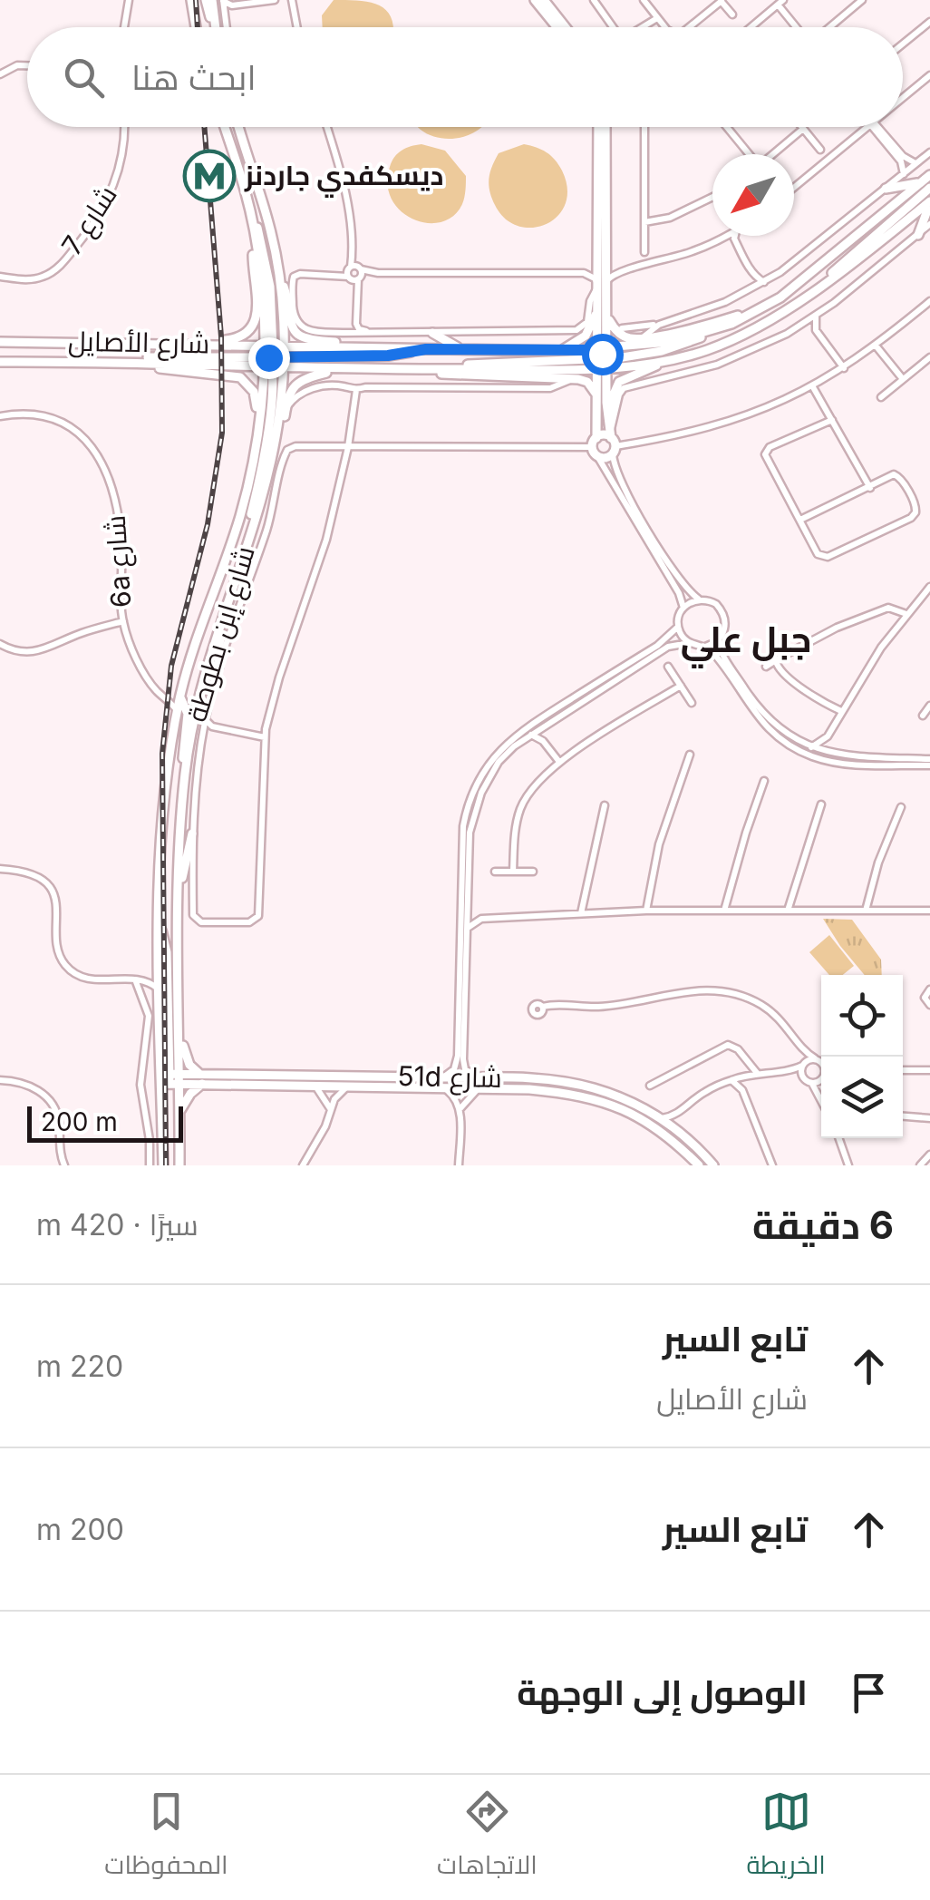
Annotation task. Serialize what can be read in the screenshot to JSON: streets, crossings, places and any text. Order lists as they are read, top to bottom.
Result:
{
  "streets": {
    "main road": ["شارع الأصايل", "شارع إبن بطوطة", "51d شارع"],
    "street": ["شارع 7", "6a شارع"]
  },
  "crossings": [
    ["شارع الأصايل", "شارع إبن بطوطة"],
    ["6a شارع", "شارع إبن بطوطة"],
    ["شارع إبن بطوطة", "51d شارع"]
  ],
  "districts": ["جبل علي"],
  "places": {
    "metro station": ["ديسكفدي جاردنز"]
  },
  "scale_bar": "200 m",
  "north": "bottom left",
  "page": {
    "search": "ابحث هنا",
    "scale": "200 m",
    "heading": ["6 دقيقة", "سيرًا · 420 m"],
    "list": [
      ["تابع السير", "شارع الأصايل", "220 m"],
      ["تابع السير", "200 m"],
      "الوصول إلى الوجهة"
    ],
    "nav": ["الخريطة", "الاتجاهات", "المحفوظات"]
  }
}
